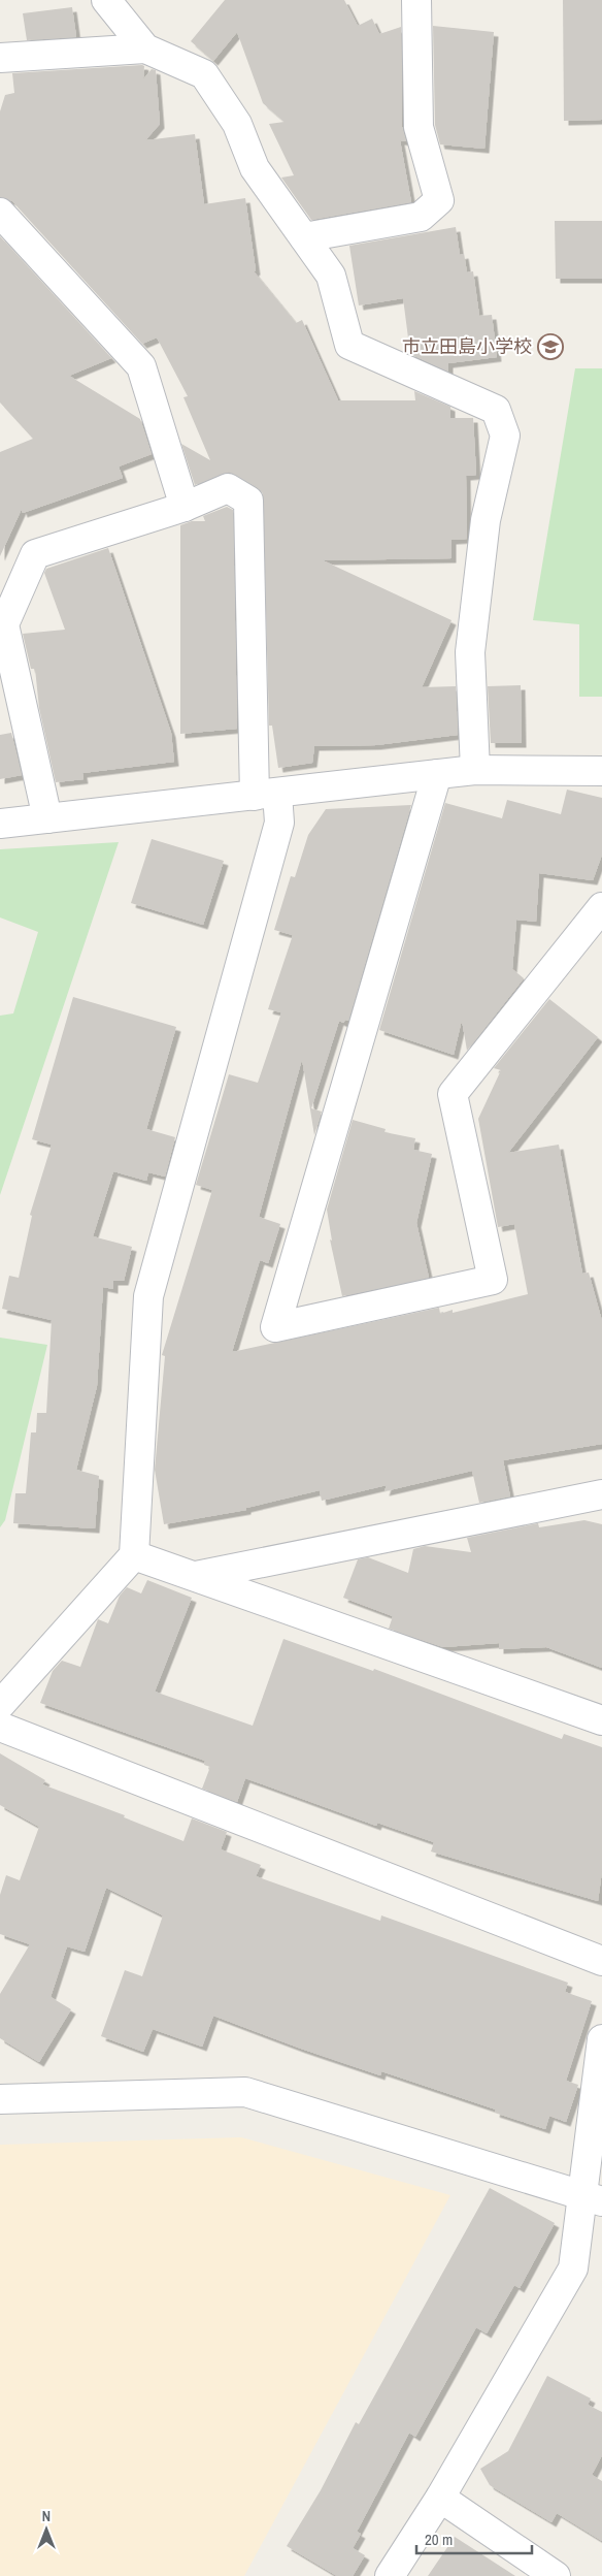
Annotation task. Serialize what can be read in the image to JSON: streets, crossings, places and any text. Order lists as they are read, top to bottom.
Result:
{
  "places": {
    "school or university": ["市立田島小学校"]
  },
  "scale_bar": "20 m",
  "north": "top"
}
